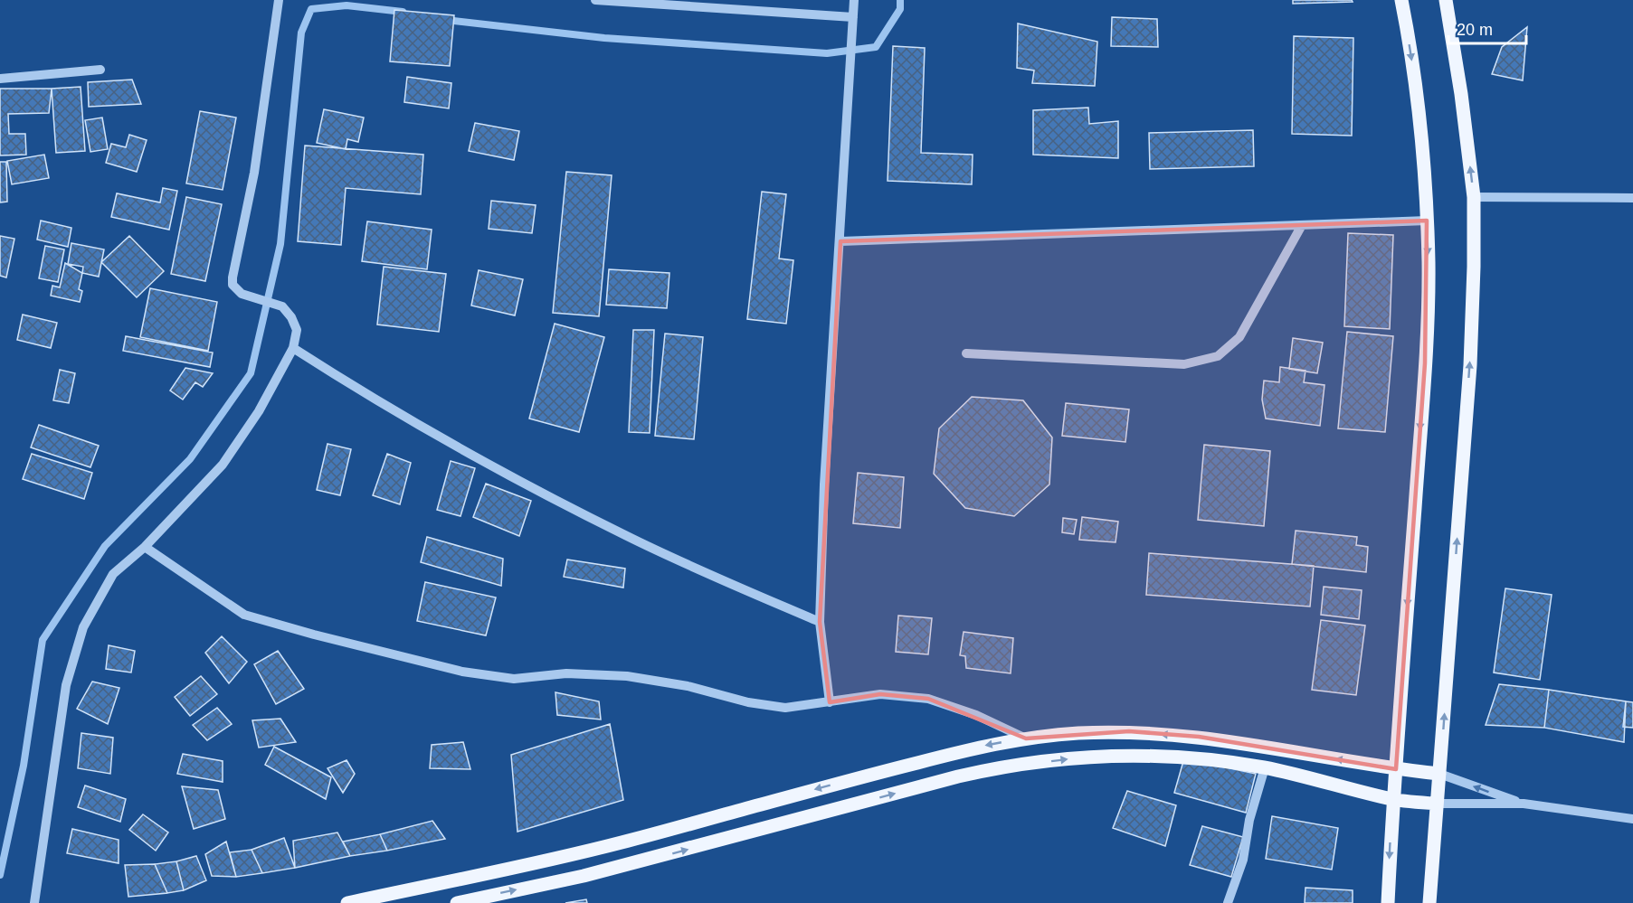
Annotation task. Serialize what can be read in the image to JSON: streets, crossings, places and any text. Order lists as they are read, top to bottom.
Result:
{
  "scale_bar": "20 m"
}
